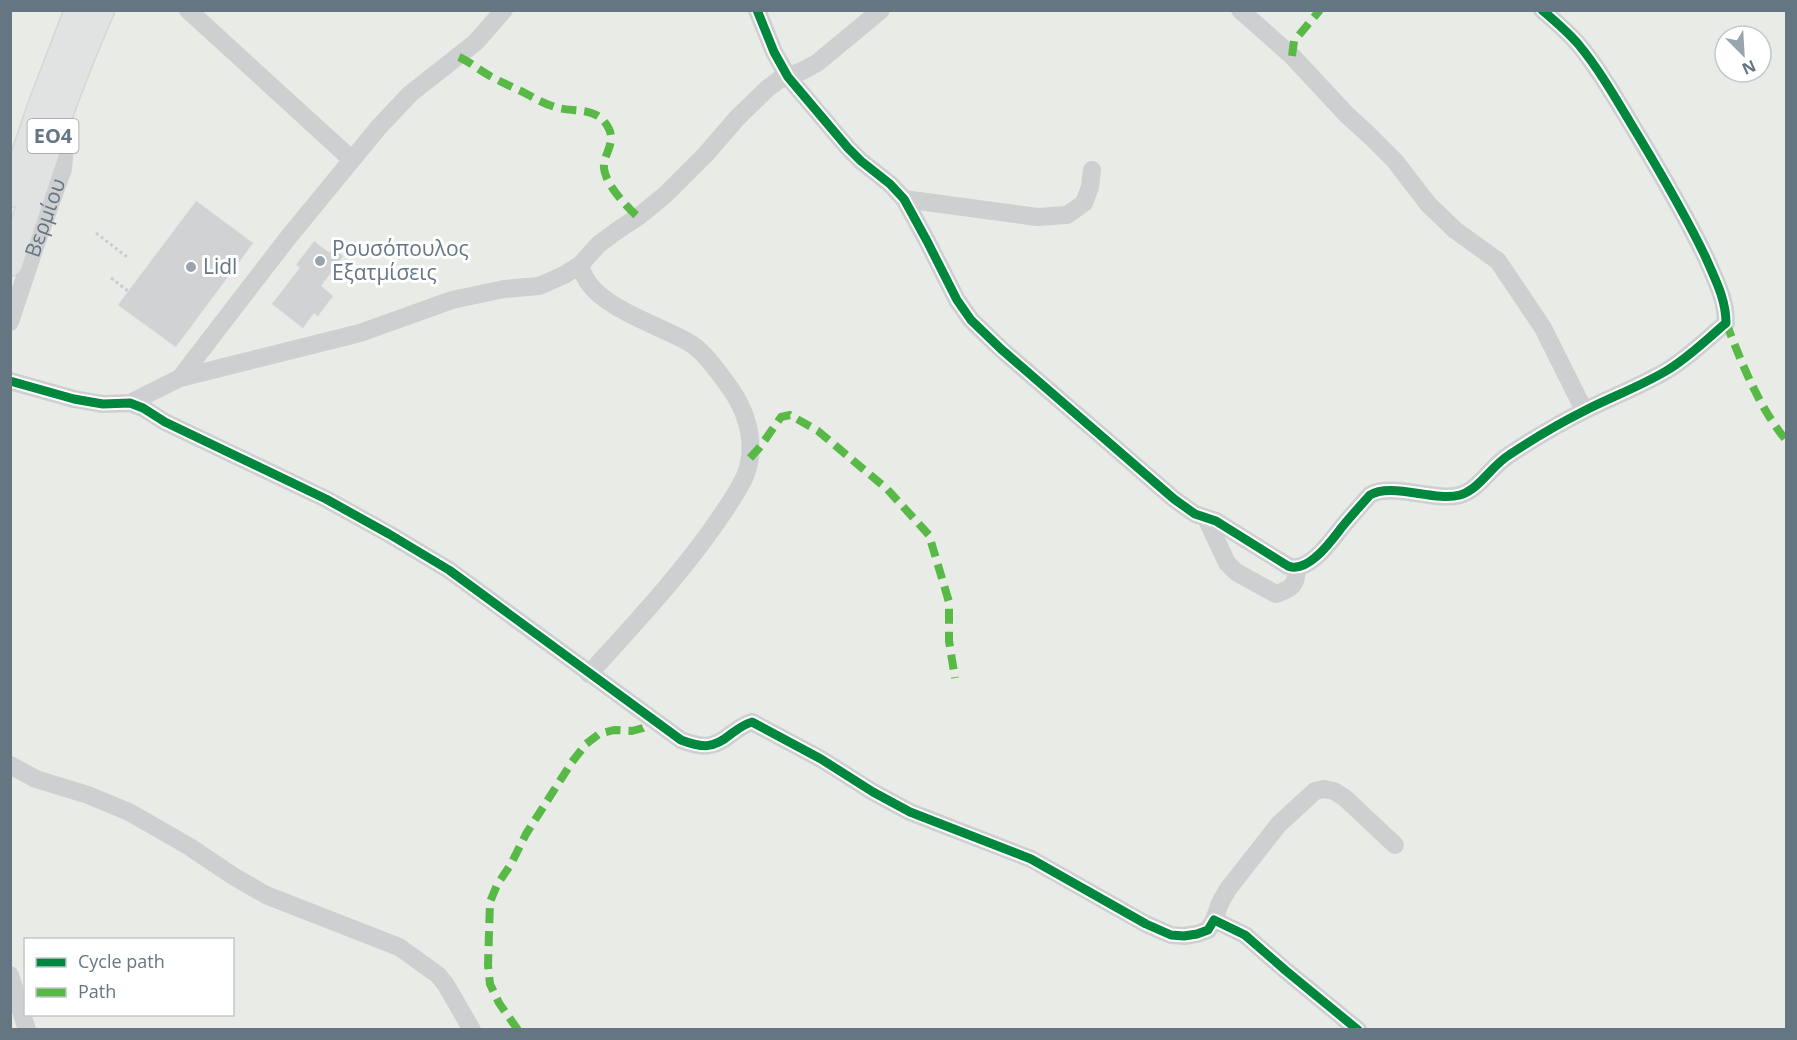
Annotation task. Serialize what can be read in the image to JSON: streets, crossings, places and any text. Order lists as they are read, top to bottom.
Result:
{
  "streets": {
    "main road": ["ΕΟ4", "Βερμίου"]
  },
  "places": ["Ρουσόπουλος Εξατμίσεις", "Lidl"],
  "legend": ["Cycle path", "Path"],
  "north": "bottom right"
}
